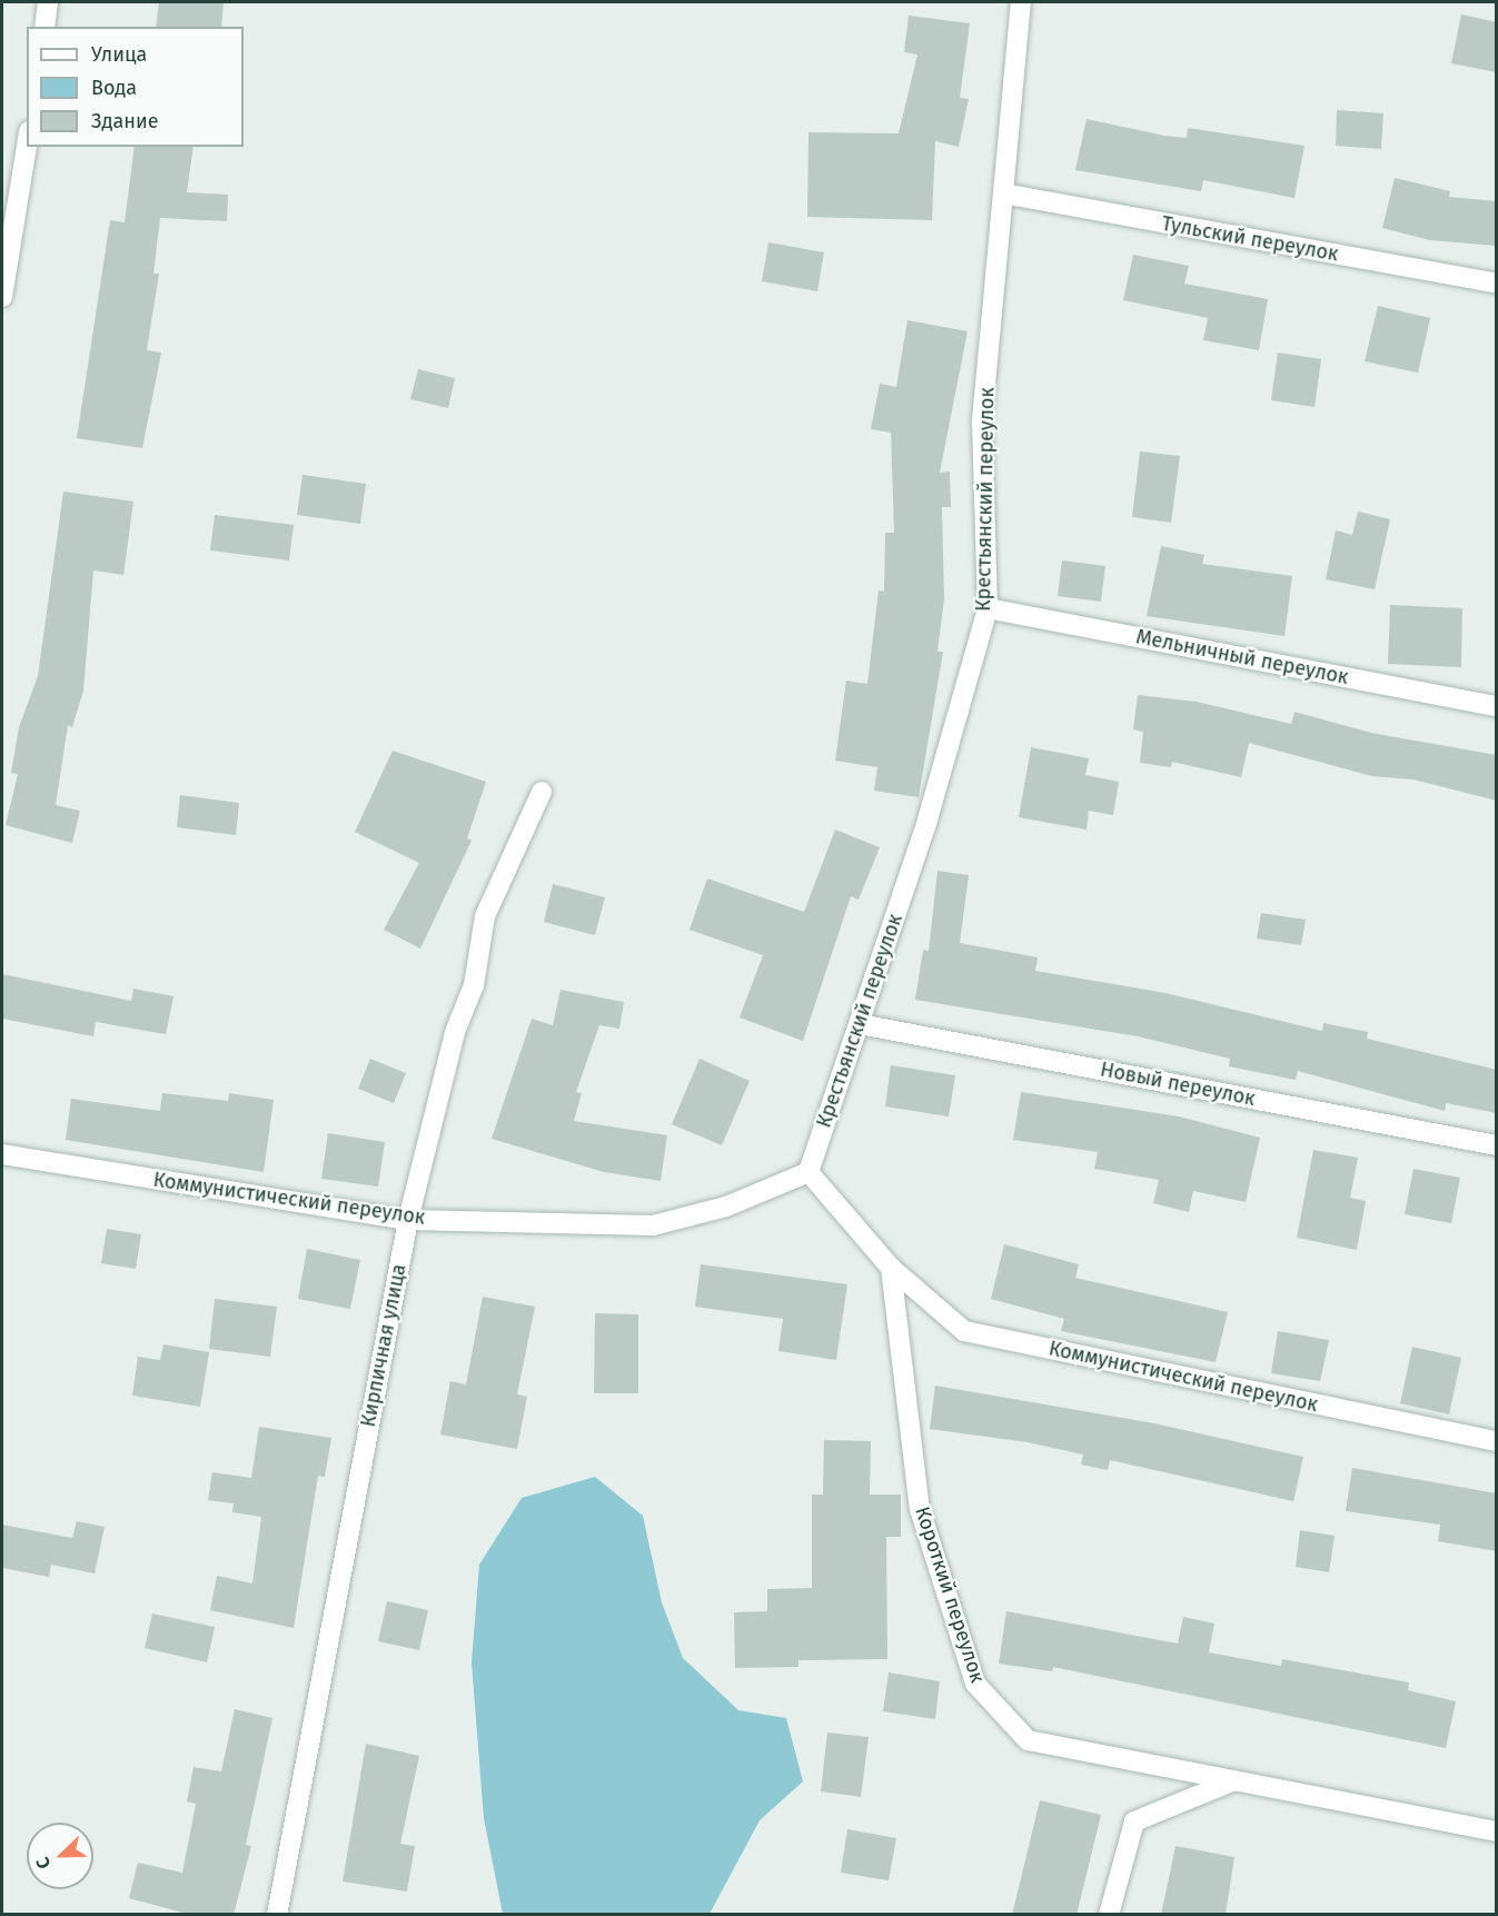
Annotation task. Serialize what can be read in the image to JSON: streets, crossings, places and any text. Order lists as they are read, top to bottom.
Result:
{
  "streets": {
    "street": [
      "Тульский переулок",
      "Крестьянский переулок",
      "Мельничный переулок",
      "Новый переулок",
      "Коммунистический переулок",
      "Кирпичная улица",
      "Короткий переулок"
    ]
  },
  "crossings": [
    ["Тульский переулок", "Крестьянский переулок"],
    ["Крестьянский переулок", "Мельничный переулок"],
    ["Крестьянский переулок", "Новый переулок"],
    ["Крестьянский переулок", "Коммунистический переулок"],
    ["Коммунистический переулок", "Кирпичная улица"],
    ["Коммунистический переулок", "Короткий переулок"]
  ],
  "legend": ["Улица", "Вода", "Здание"],
  "north": "bottom left"
}
